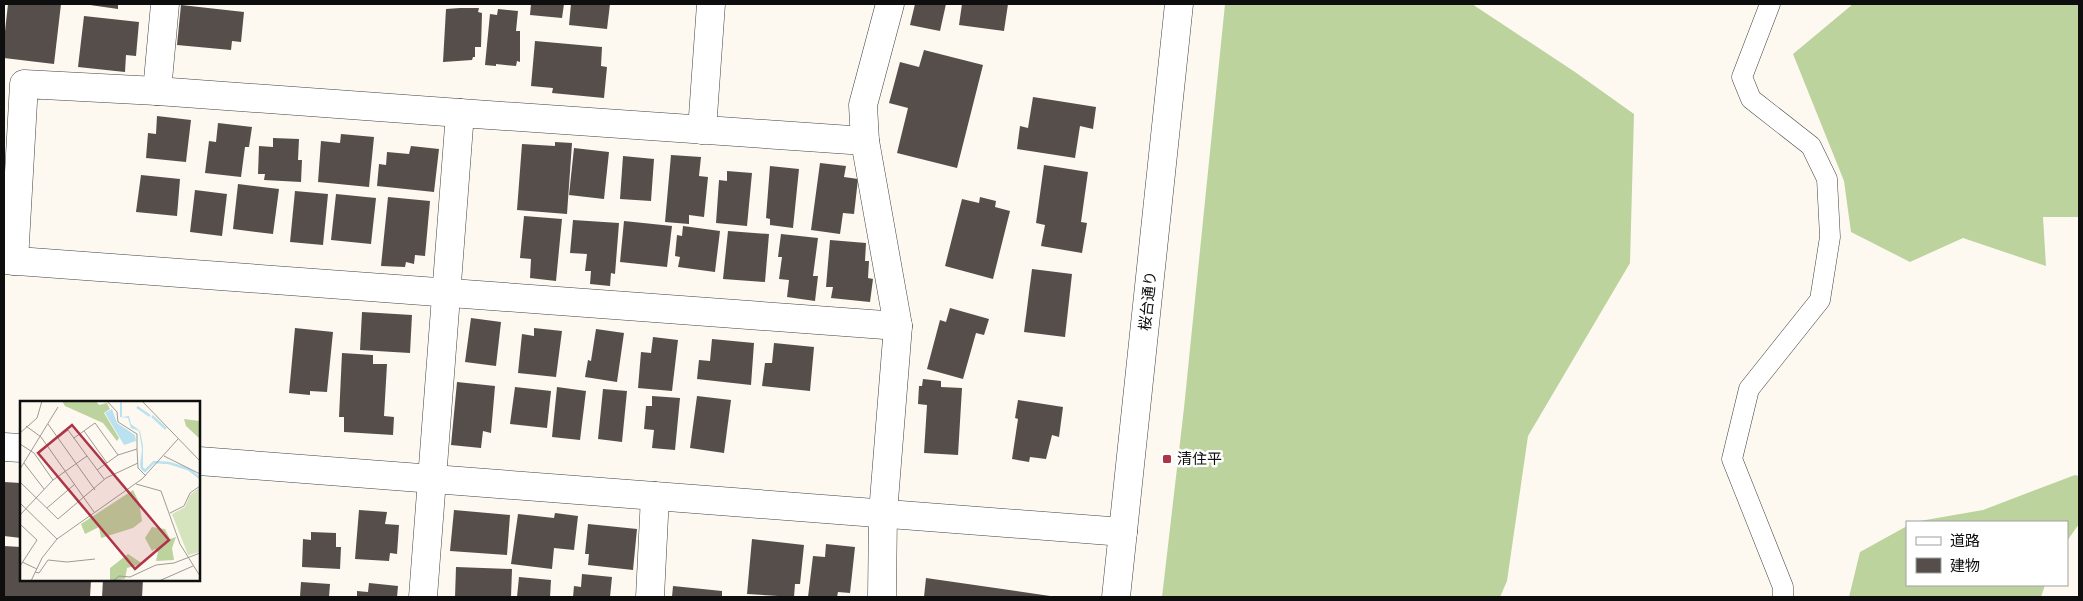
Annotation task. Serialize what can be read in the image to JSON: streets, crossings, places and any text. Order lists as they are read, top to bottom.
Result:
{
  "streets": {
    "street": ["桜台通り"]
  },
  "places": {
    "transit": ["清住平"]
  },
  "legend": ["道路", "建物"]
}
